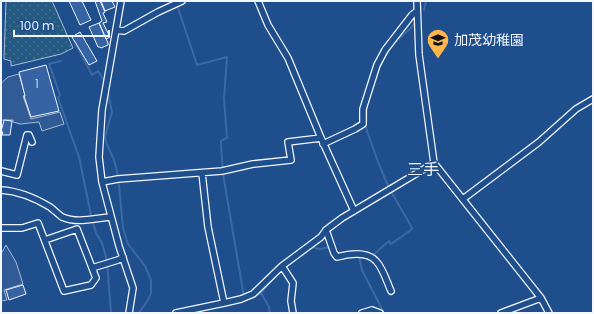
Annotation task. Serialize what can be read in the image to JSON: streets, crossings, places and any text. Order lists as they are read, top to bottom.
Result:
{
  "districts": ["三手"],
  "places": {
    "school or university": ["加茂幼稚園"]
  },
  "house_numbers": ["1"],
  "scale_bar": "100 m"
}
